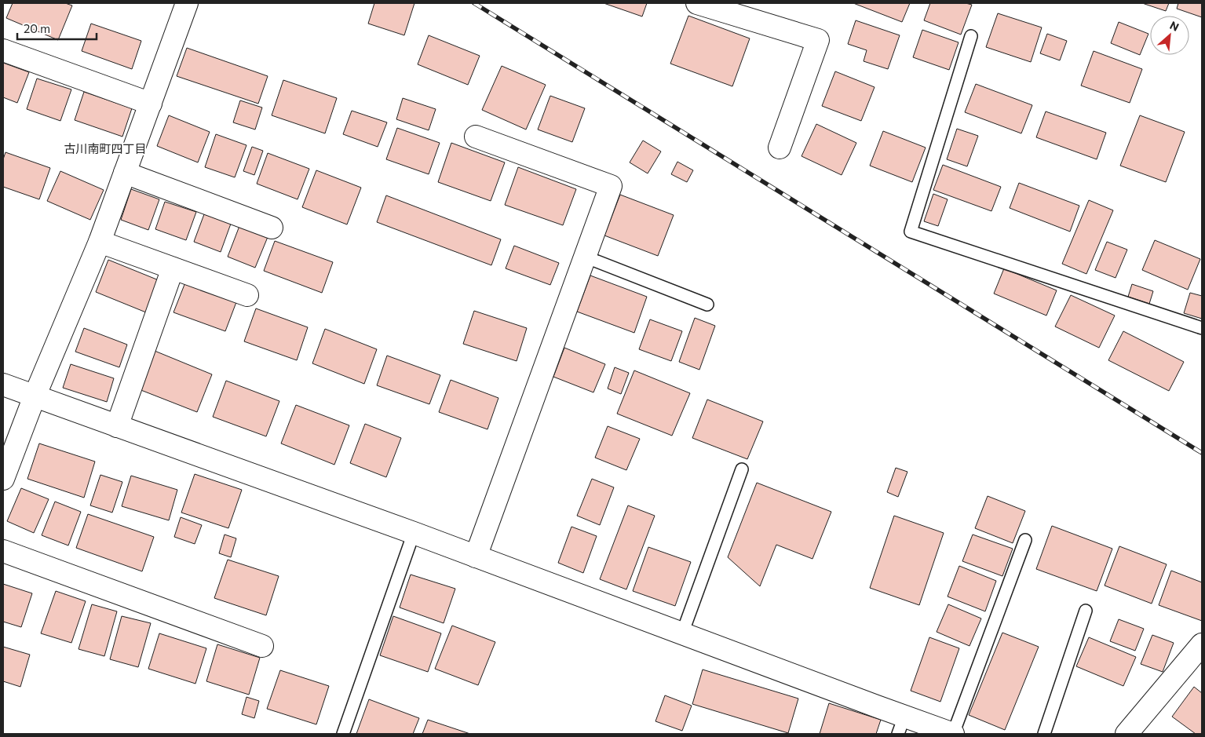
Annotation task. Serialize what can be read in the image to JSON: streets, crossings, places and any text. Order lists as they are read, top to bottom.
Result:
{
  "districts": ["古川南町四丁目"],
  "scale_bar": "20 m",
  "north": "top right"
}
